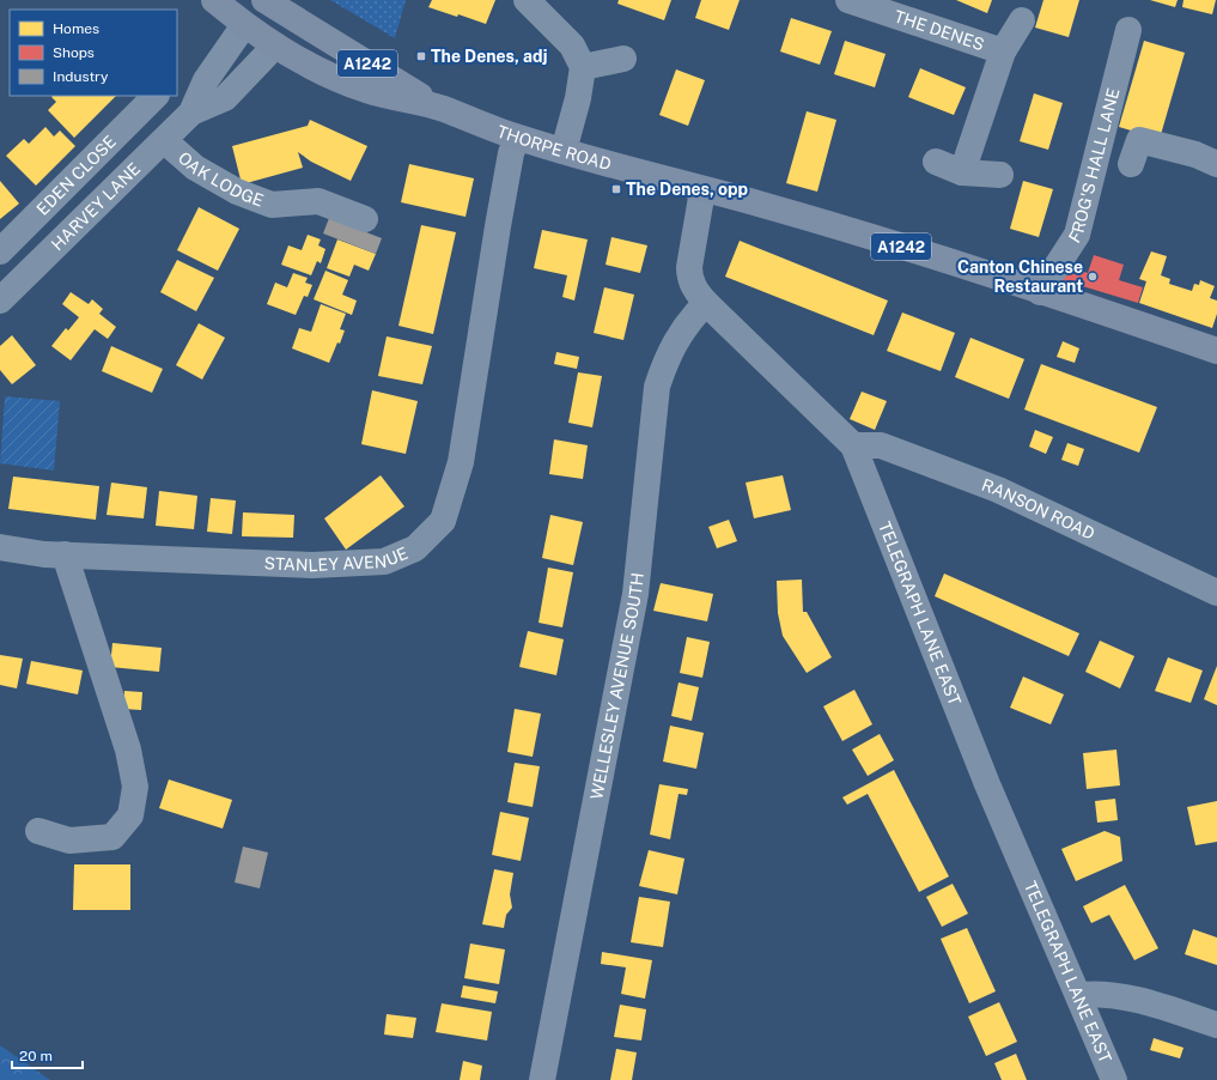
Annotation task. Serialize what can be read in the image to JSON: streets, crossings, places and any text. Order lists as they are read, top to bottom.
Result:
{
  "streets": {
    "main road": ["A1242", "THORPE ROAD"],
    "street": [
      "THE DENES",
      "FROG'S HALL LANE",
      "EDEN CLOSE",
      "OAK LODGE",
      "HARVEY LANE",
      "RANSON ROAD",
      "STANLEY AVENUE",
      "TELEGRAPH LANE EAST",
      "WELLESLEY AVENUE SOUTH"
    ]
  },
  "crossings": [
    ["A1242", "THORPE ROAD"],
    ["A1242", "HARVEY LANE"],
    ["THORPE ROAD", "FROG'S HALL LANE"],
    ["THORPE ROAD", "HARVEY LANE"],
    ["THORPE ROAD", "STANLEY AVENUE"],
    ["THORPE ROAD", "TELEGRAPH LANE EAST"],
    ["OAK LODGE", "HARVEY LANE"],
    ["RANSON ROAD", "TELEGRAPH LANE EAST"],
    ["TELEGRAPH LANE EAST", "WELLESLEY AVENUE SOUTH"]
  ],
  "places": {
    "transit": ["The Denes, adj", "The Denes, opp"],
    "other": ["Canton Chinese Restaurant"]
  },
  "legend": ["Homes", "Shops", "Industry"],
  "scale_bar": "20 m"
}
